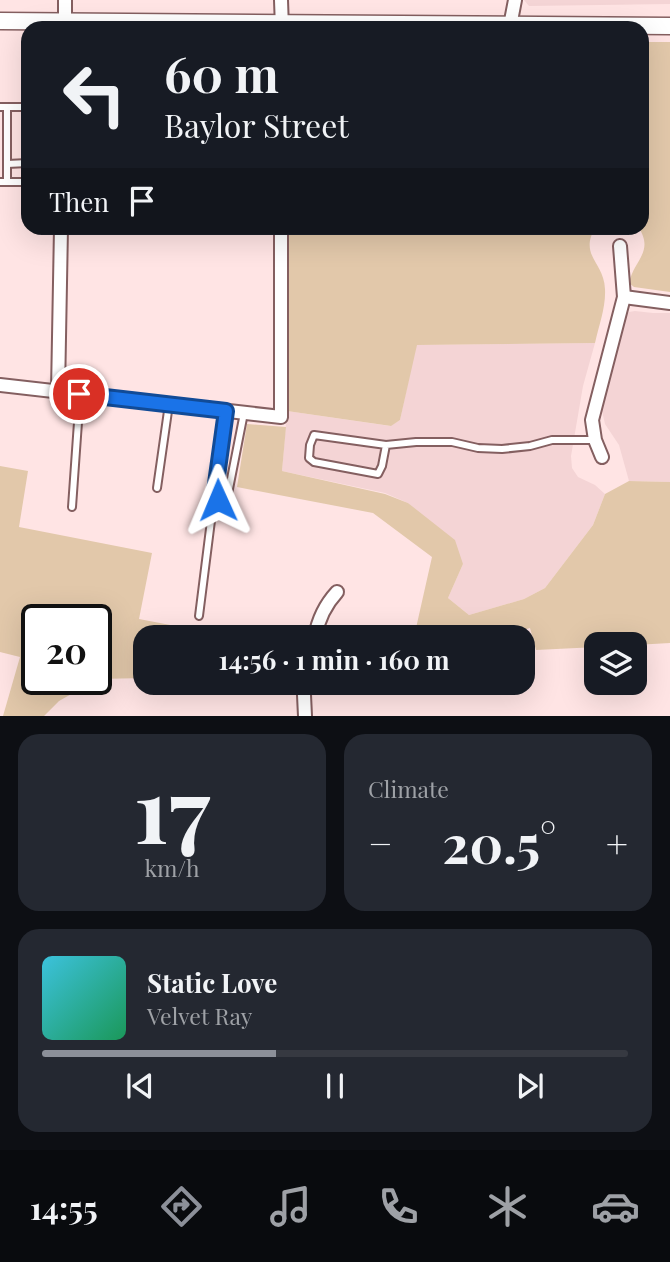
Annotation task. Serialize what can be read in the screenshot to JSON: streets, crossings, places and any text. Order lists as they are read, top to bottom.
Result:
{
  "page": {
    "turn": ["60 m", "Baylor Street"],
    "then": "Then",
    "limit": "20",
    "trip": "14:56 · 1 min · 160 m",
    "tile": [
      ["17", "km/h"],
      "Climate"
    ],
    "heat": ["−", "20.5°", "+"],
    "song": ["Static Love", "Velvet Ray"],
    "tabs": "14:55"
  }
}
